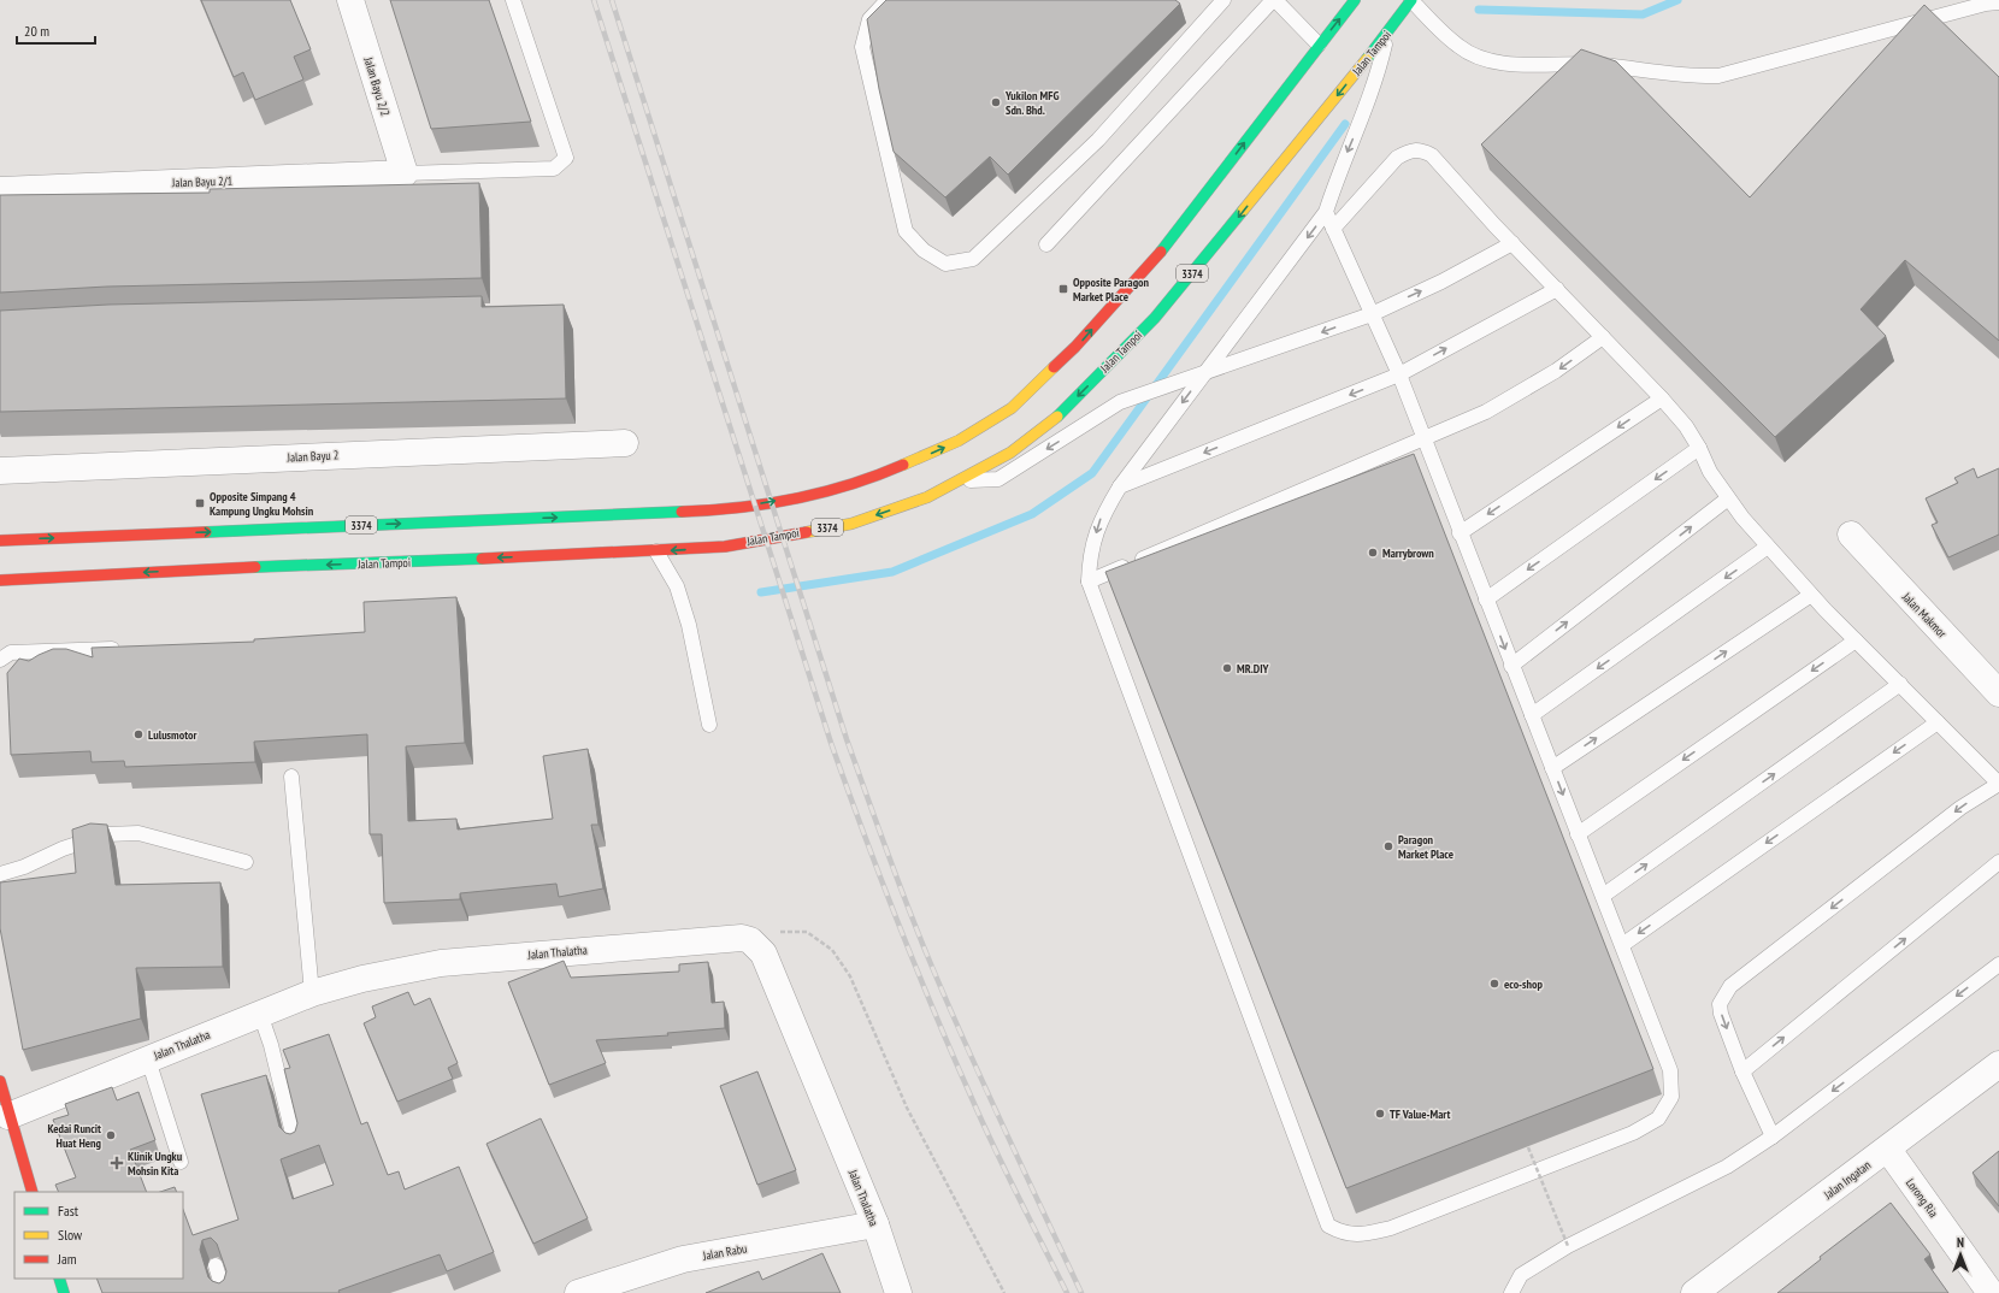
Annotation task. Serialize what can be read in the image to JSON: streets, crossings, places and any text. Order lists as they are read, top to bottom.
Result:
{
  "streets": {
    "main road": ["Jalan Tampoi", "3374"],
    "street": [
      "Jalan Bayu 2/2",
      "Jalan Bayu 2/1",
      "Jalan Bayu 2",
      "Jalan Makmor",
      "Jalan Thalatha",
      "Jalan Ingatan",
      "Lorong Ria",
      "Jalan Rabu"
    ]
  },
  "crossings": [
    ["Jalan Bayu 2/2", "Jalan Bayu 2/1"],
    ["Jalan Thalatha", "Jalan Rabu"],
    ["Jalan Ingatan", "Lorong Ria"]
  ],
  "places": {
    "other": [
      "Yukilon MFG Sdn. Bhd.",
      "Marrybrown",
      "MR.DIY",
      "Lulusmotor",
      "Paragon Market Place",
      "eco-shop",
      "TF Value-Mart",
      "Kedai Runcit Huat Heng"
    ],
    "transit": ["Opposite Paragon Market Place", "Opposite Simpang 4 Kampung Ungku Mohsin"],
    "health": ["Klinik Ungku Mohsin Kita"]
  },
  "legend": ["Fast", "Slow", "Jam"],
  "scale_bar": "20 m",
  "north": "top"
}
